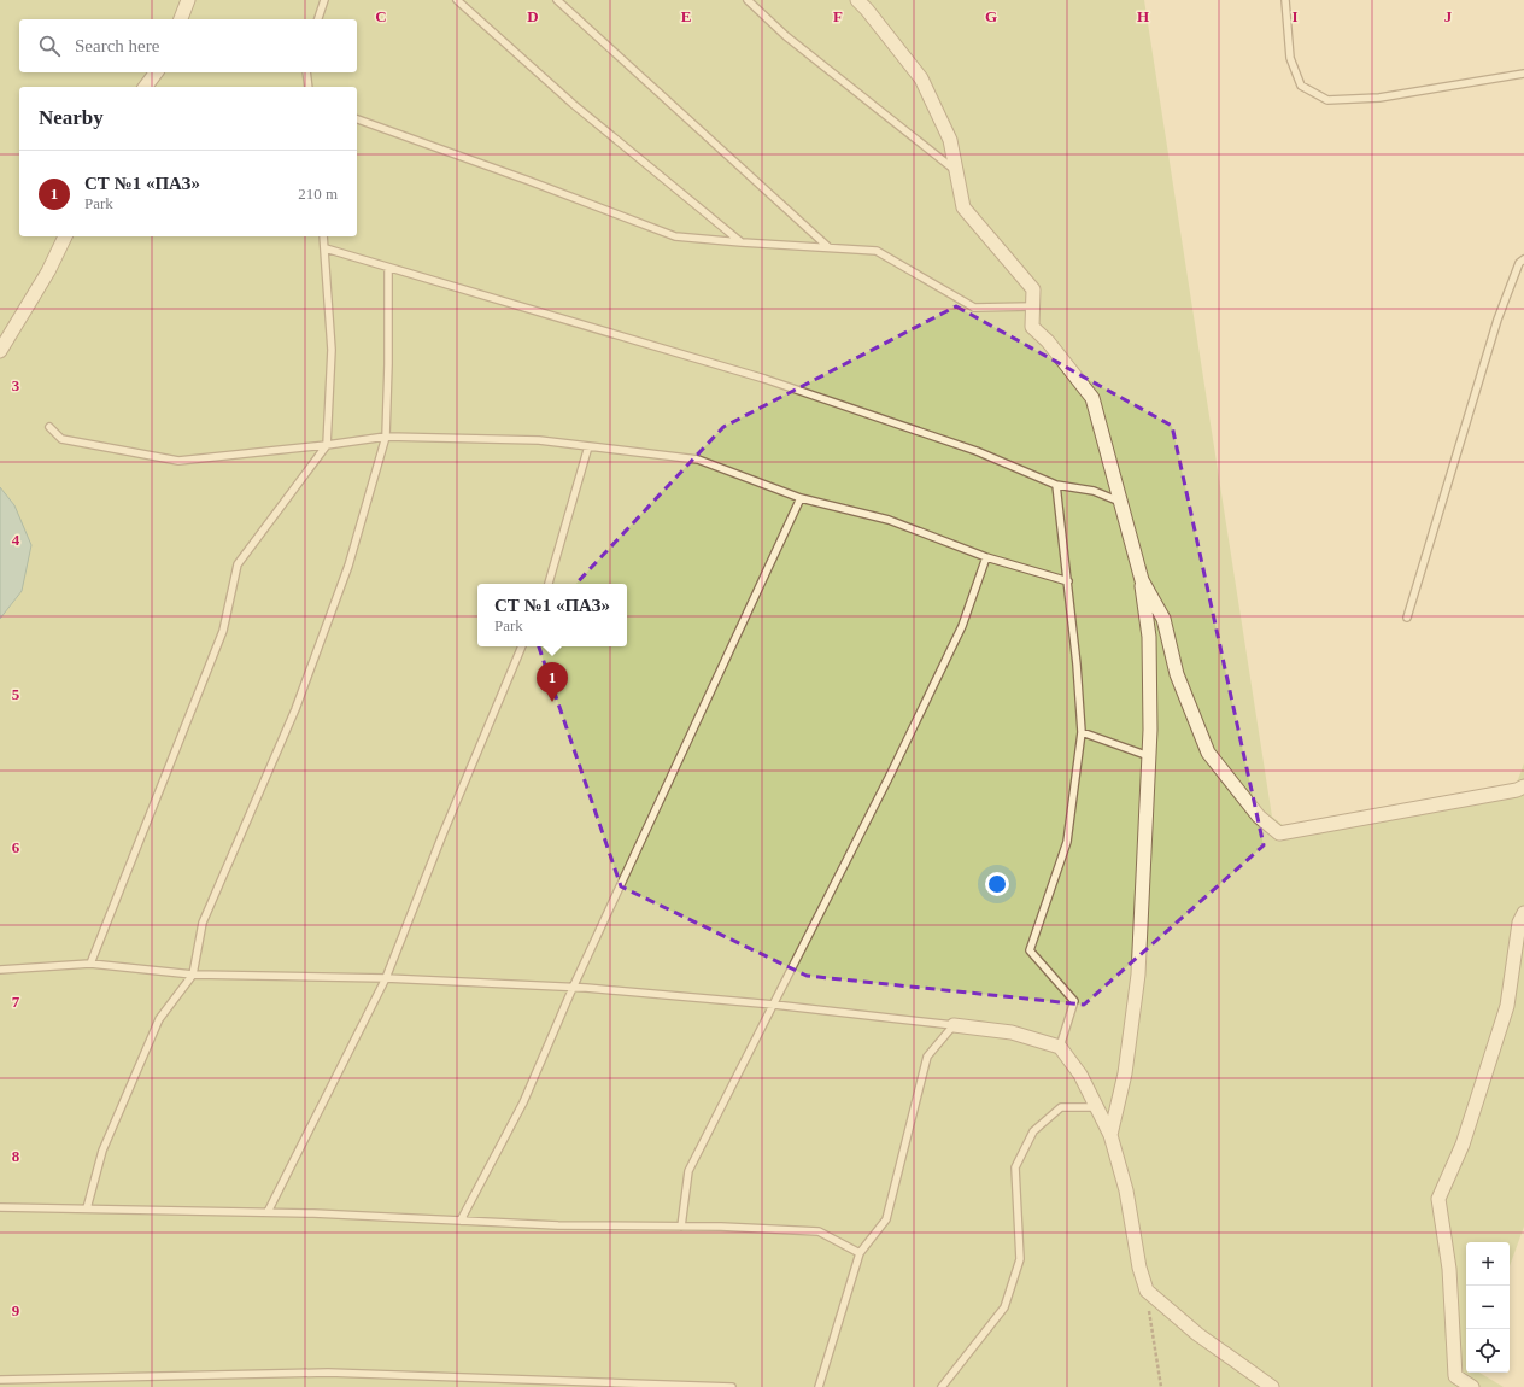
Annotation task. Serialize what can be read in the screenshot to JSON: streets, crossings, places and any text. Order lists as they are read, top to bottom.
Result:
{
  "page": {
    "search": "Search here",
    "heading": "Nearby",
    "list": [
      {
        "mark": "1",
        "name": "СТ №1 «ПАЗ»",
        "note": "Park",
        "value": "210 m"
      }
    ],
    "popup": ["СТ №1 «ПАЗ»", "Park"],
    "pins": "1",
    "map_buttons": ["+", "−"]
  },
  "grid": {
    "columns": [
      "C",
      "D",
      "E",
      "F",
      "G",
      "H",
      "I",
      "J"
    ],
    "rows": [
      "3",
      "4",
      "5",
      "6",
      "7",
      "8",
      "9"
    ]
  }
}
